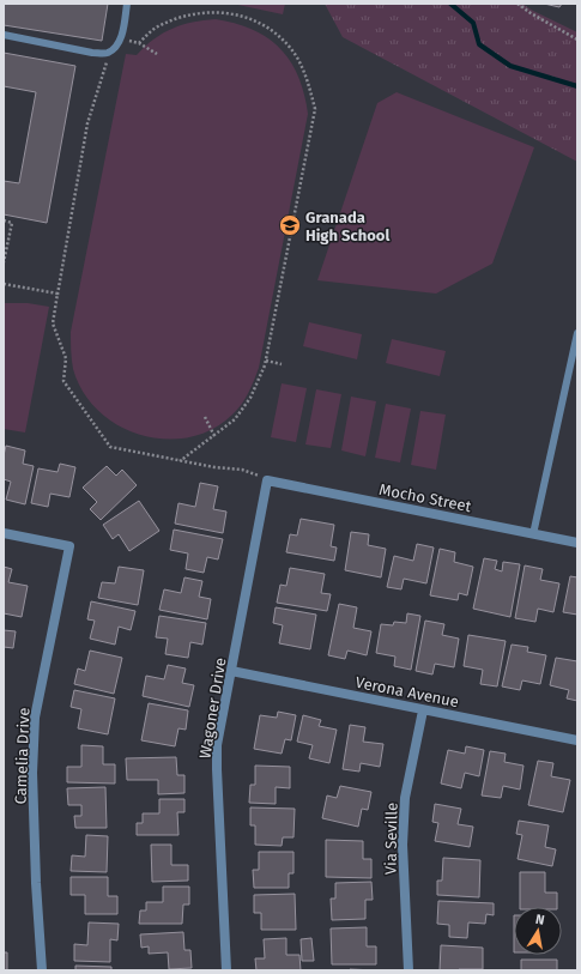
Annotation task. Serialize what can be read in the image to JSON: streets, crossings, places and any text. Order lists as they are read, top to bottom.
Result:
{
  "streets": {
    "street": [
      "Mocho Street",
      "Verona Avenue",
      "Wagoner Drive",
      "Camelia Drive",
      "Via Seville"
    ]
  },
  "crossings": [
    ["Mocho Street", "Wagoner Drive"],
    ["Verona Avenue", "Wagoner Drive"],
    ["Verona Avenue", "Via Seville"]
  ],
  "places": {
    "school or university": ["Granada High School"]
  },
  "north": "top"
}
